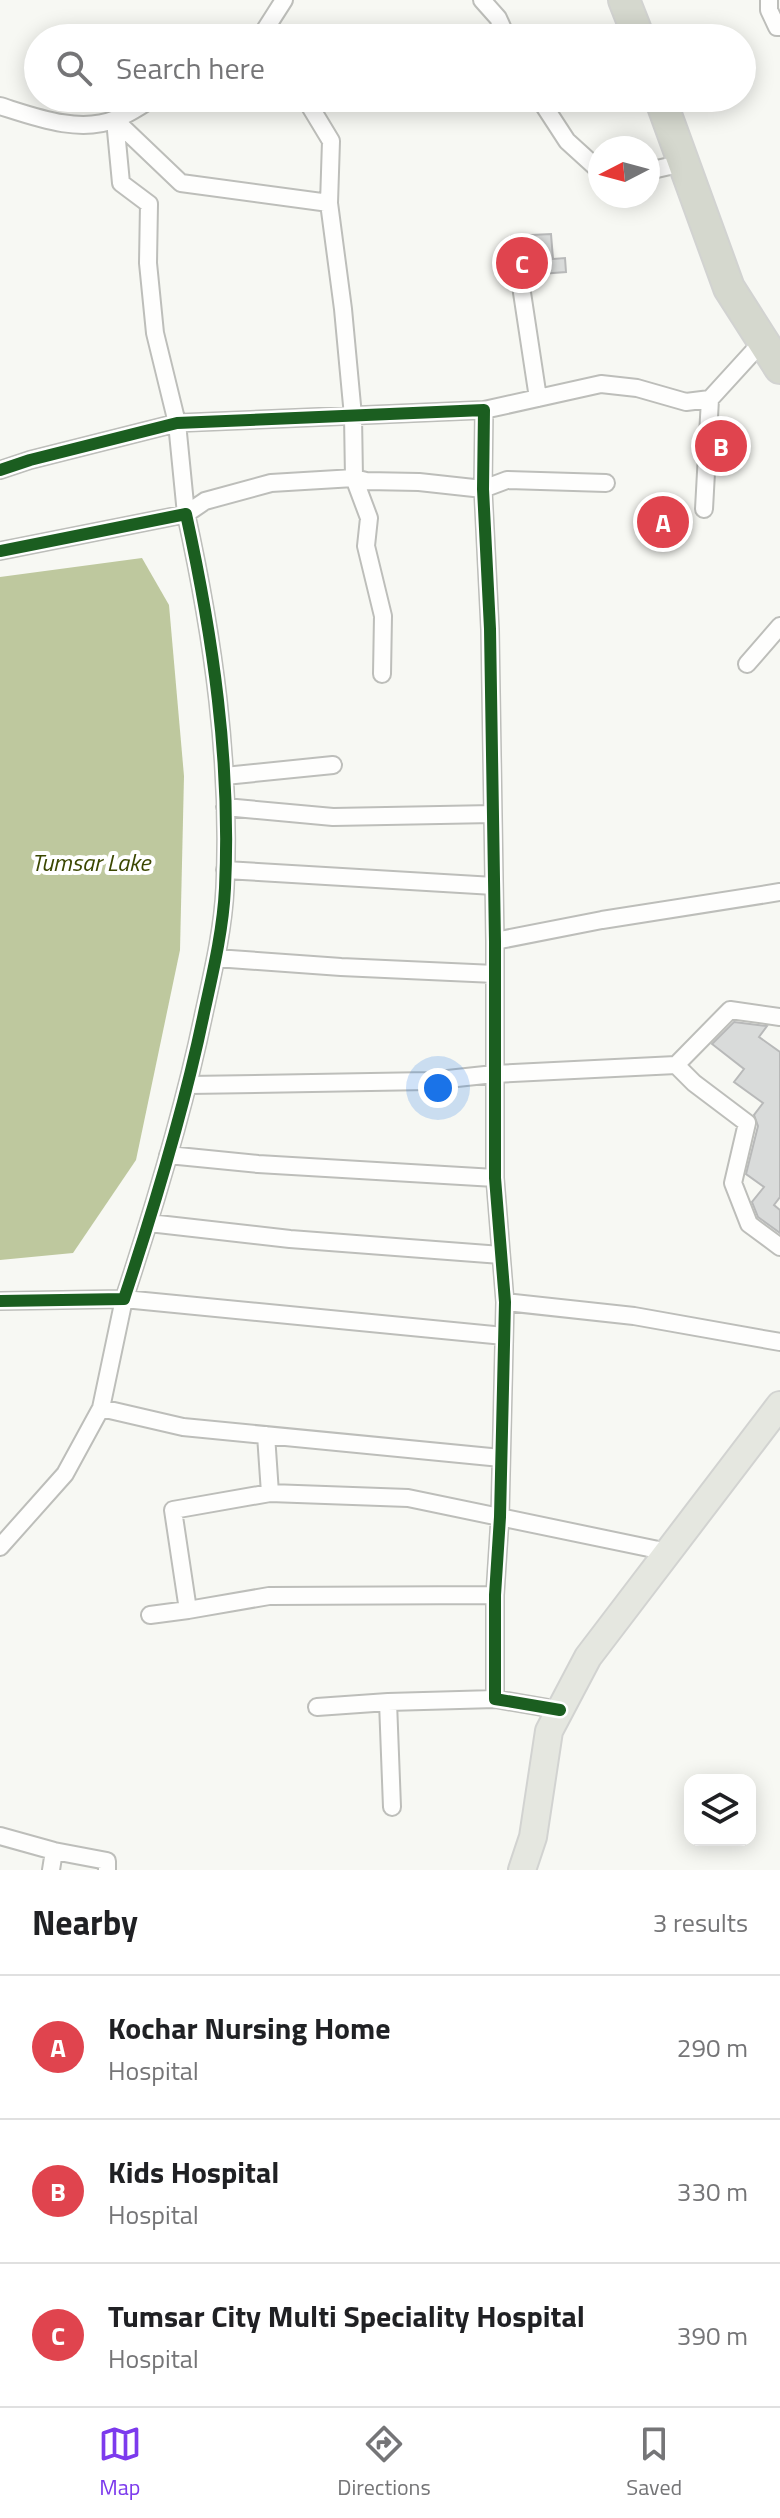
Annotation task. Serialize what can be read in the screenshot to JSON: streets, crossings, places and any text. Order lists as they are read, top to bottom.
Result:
{
  "water": ["Tumsar Lake"],
  "north": "left",
  "page": {
    "search": "Search here",
    "pins": ["C", "B", "A"],
    "heading": ["Nearby", "3 results"],
    "list": [
      {
        "mark": "A",
        "name": "Kochar Nursing Home",
        "note": "Hospital",
        "value": "290 m"
      },
      {
        "mark": "B",
        "name": "Kids Hospital",
        "note": "Hospital",
        "value": "330 m"
      },
      {
        "mark": "C",
        "name": "Tumsar City Multi Speciality Hospital",
        "note": "Hospital",
        "value": "390 m"
      }
    ],
    "nav": ["Map", "Directions", "Saved"]
  }
}
